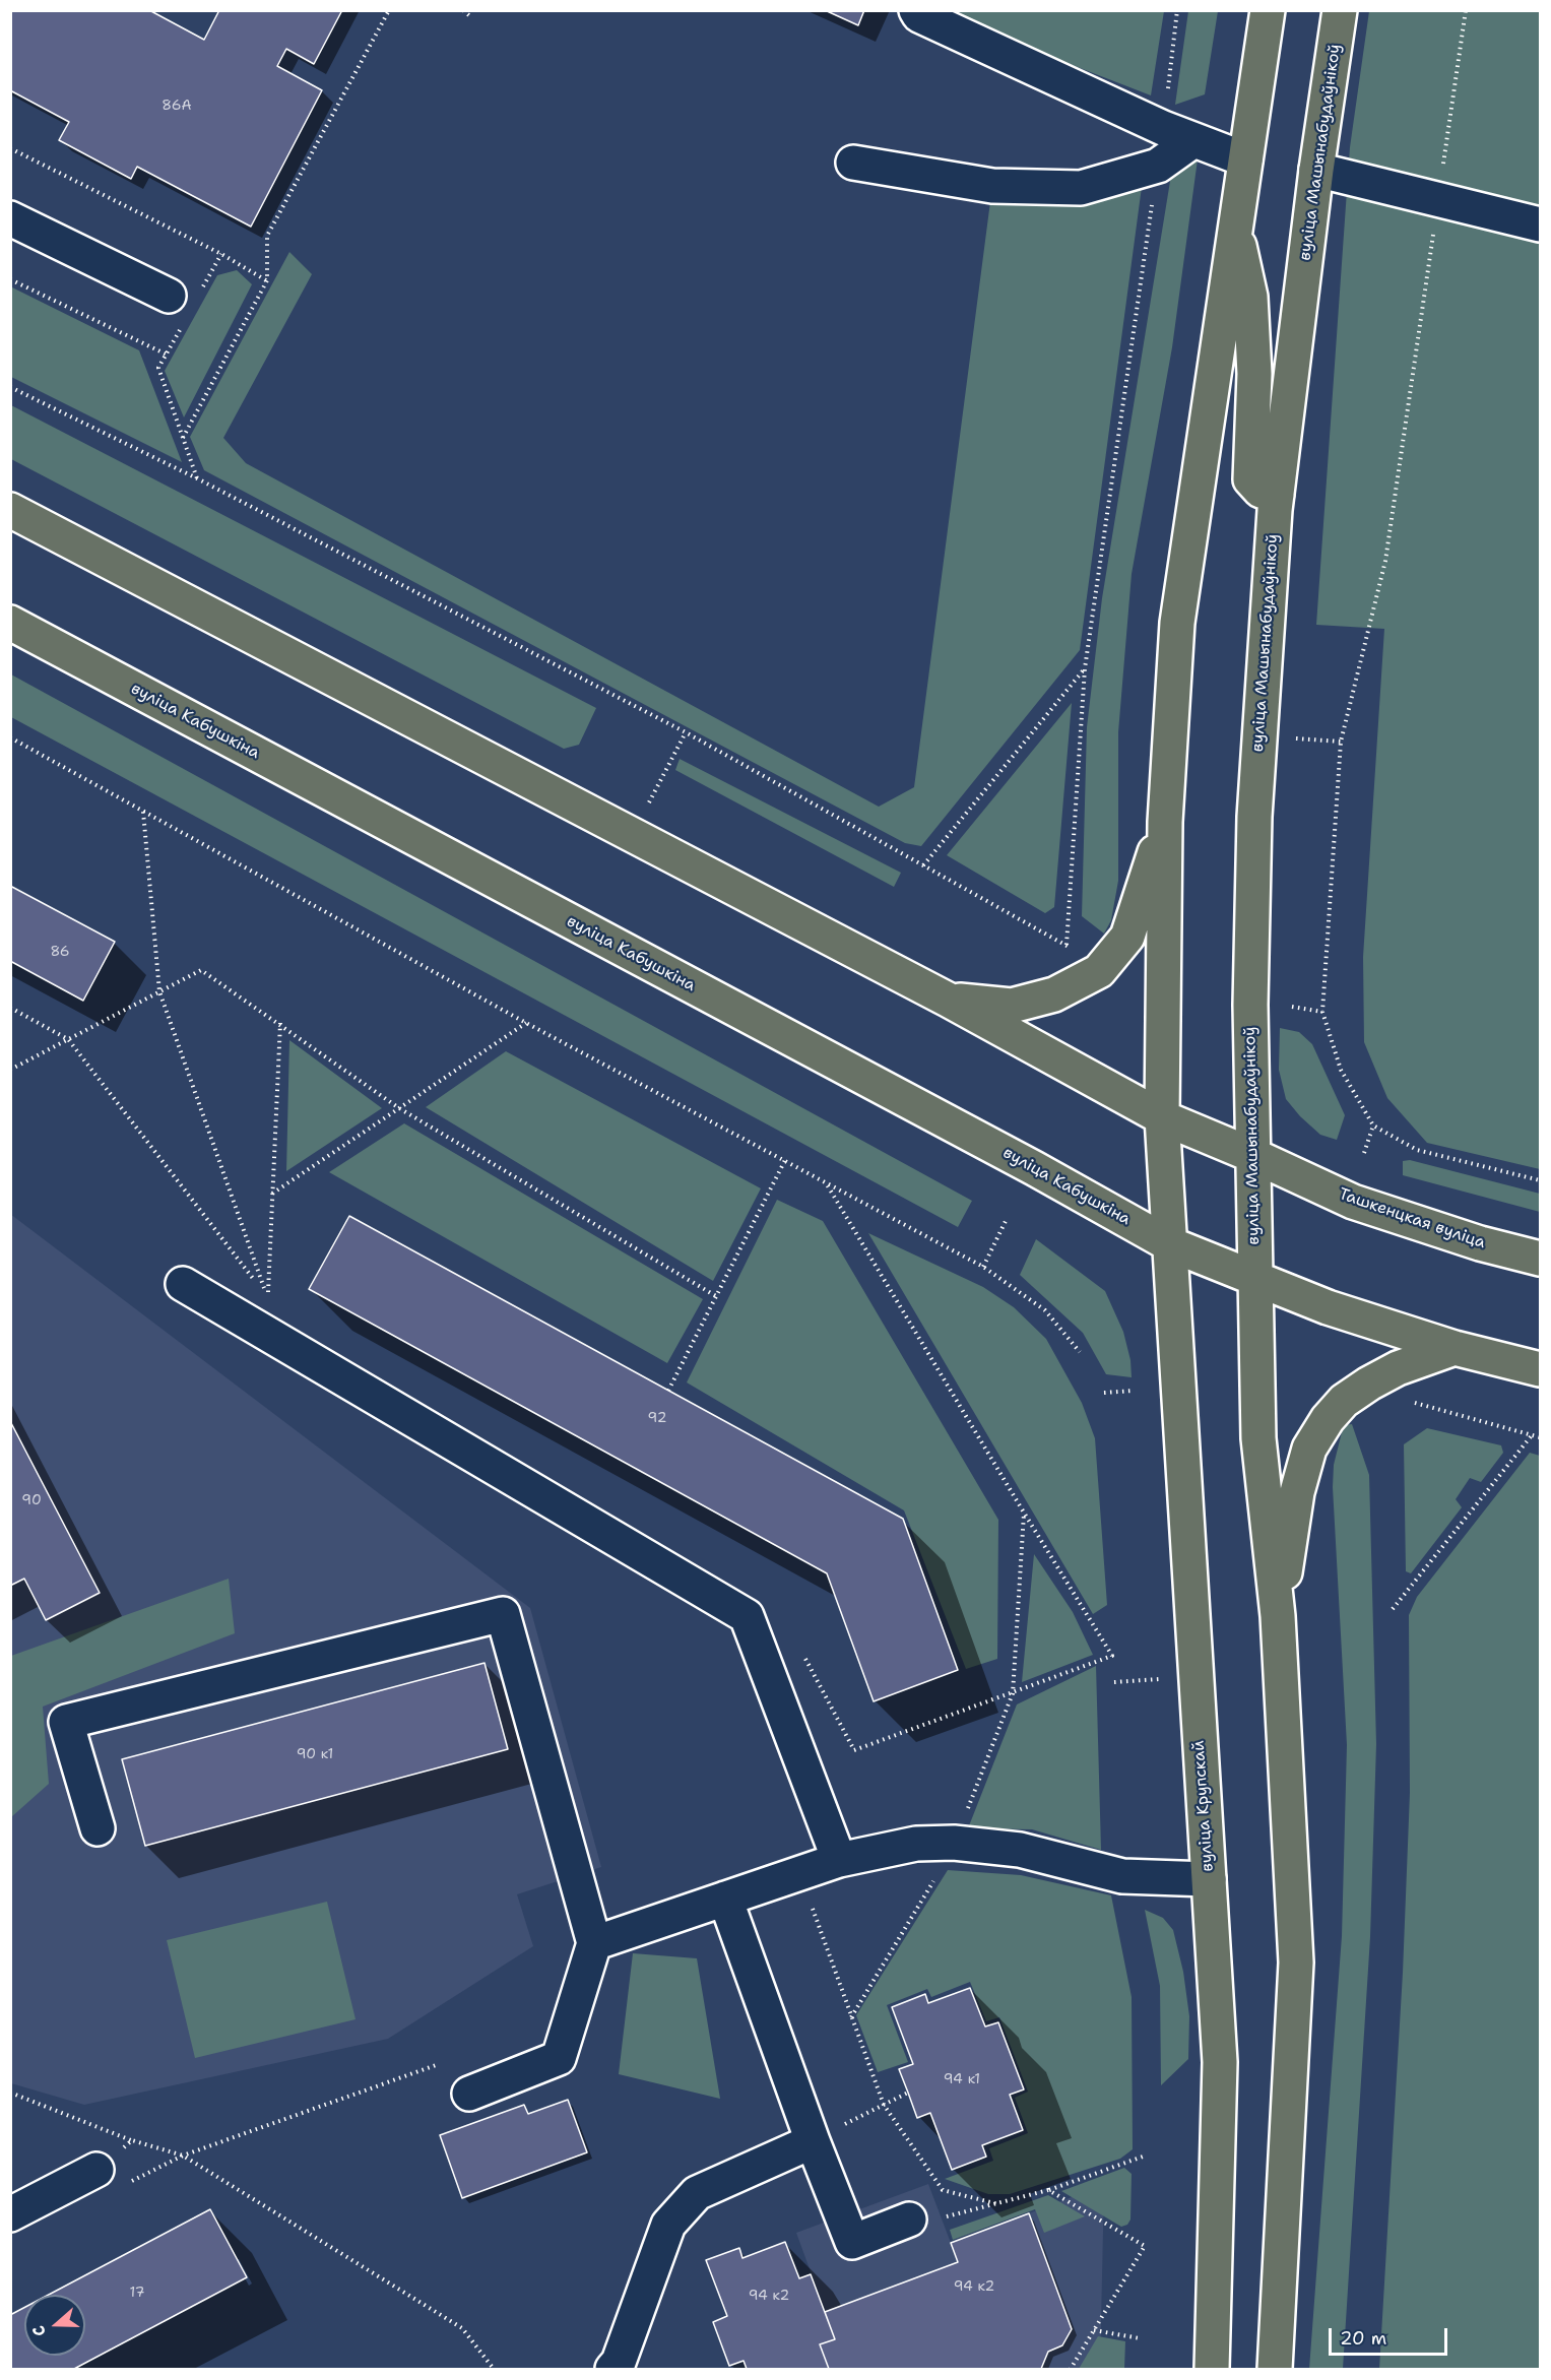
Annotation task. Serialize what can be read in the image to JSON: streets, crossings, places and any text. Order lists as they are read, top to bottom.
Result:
{
  "streets": {
    "main road": [
      "вуліца Машынабудаўнікоў",
      "вуліца Кабушкіна",
      "Ташкенцкая вуліца",
      "вуліца Крупскай"
    ]
  },
  "crossings": [
    ["вуліца Машынабудаўнікоў", "вуліца Кабушкіна"],
    ["вуліца Машынабудаўнікоў", "Ташкенцкая вуліца"],
    ["вуліца Кабушкіна", "вуліца Крупскай"]
  ],
  "house_numbers": [
    "86А",
    "86",
    "92",
    "90",
    "90 к1",
    "94 к1",
    "94 к2",
    "17",
    "94 к2"
  ],
  "scale_bar": "20 m",
  "north": "left"
}
